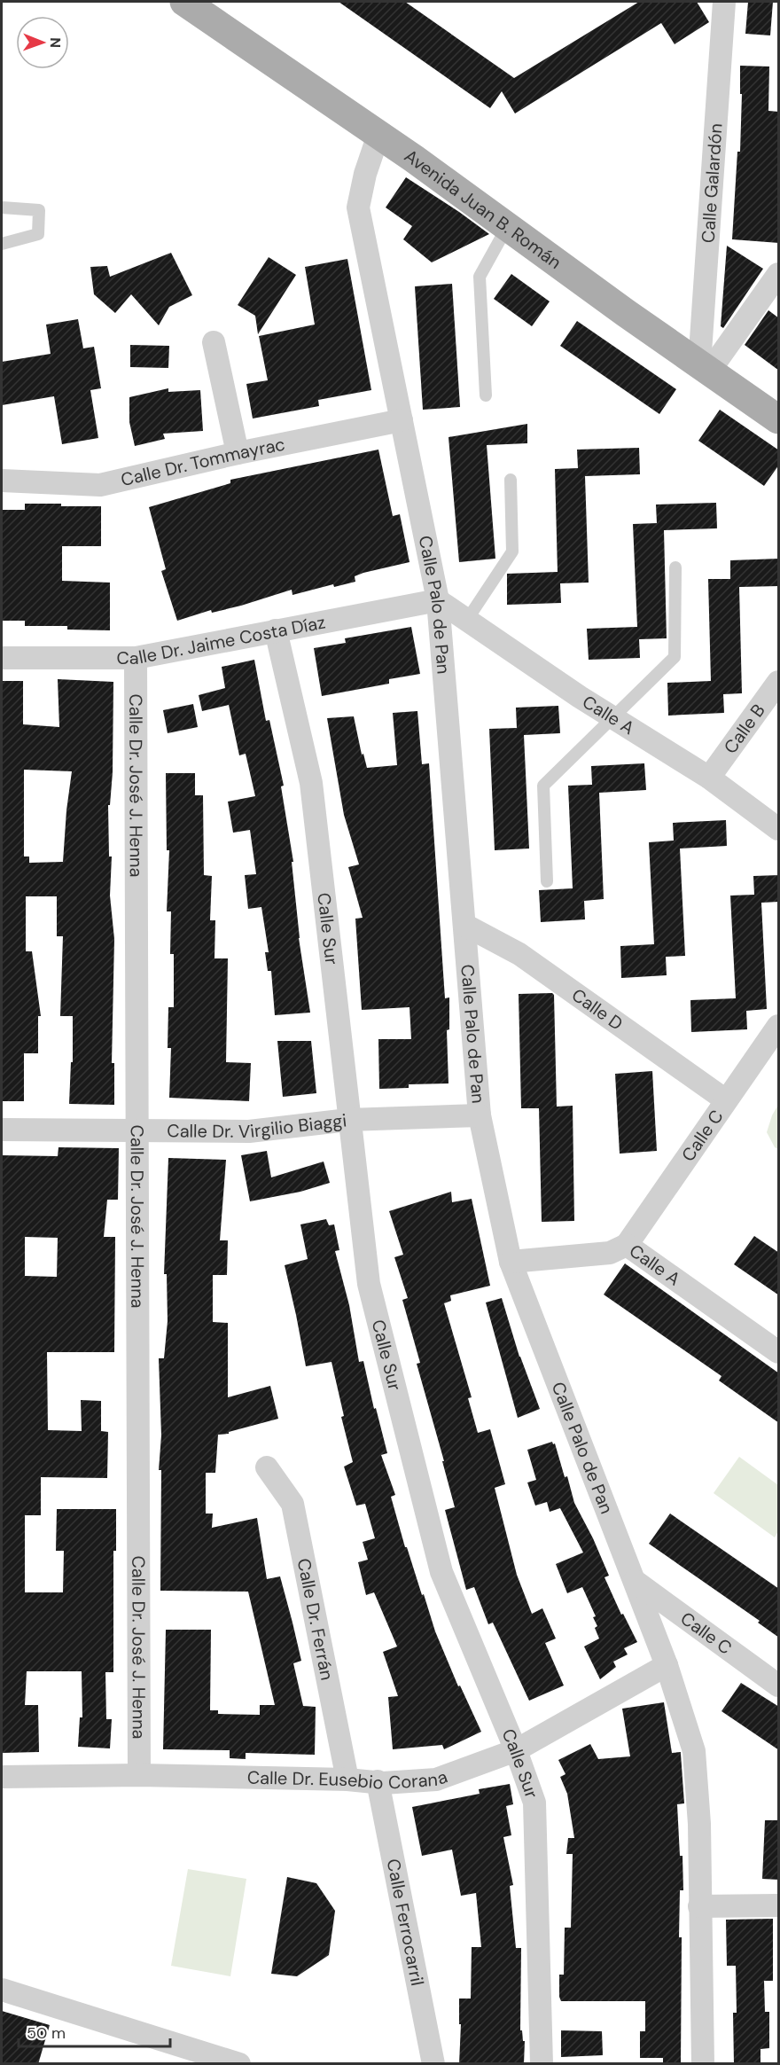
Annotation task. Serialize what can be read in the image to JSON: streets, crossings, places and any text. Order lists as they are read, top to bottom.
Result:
{
  "streets": {
    "main road": ["Avenida Juan B. Román"],
    "street": [
      "Calle Galardón",
      "Calle Dr. Tommayrac",
      "Calle Palo de Pan",
      "Calle Dr. Jaime Costa Díaz",
      "Calle A",
      "Calle B",
      "Calle Dr. José J. Henna",
      "Calle Sur",
      "Calle D",
      "Calle Dr. Virgilio Biaggi",
      "Calle C",
      "Calle Dr. Ferrán",
      "Calle Dr. Eusebio Corana",
      "Calle Ferrocarril"
    ]
  },
  "crossings": [
    ["Calle Galardón", "Avenida Juan B. Román"],
    ["Avenida Juan B. Román", "Calle Palo de Pan"],
    ["Calle Dr. Tommayrac", "Calle Palo de Pan"],
    ["Calle Palo de Pan", "Calle Dr. Jaime Costa Díaz"],
    ["Calle Palo de Pan", "Calle A"],
    ["Calle Palo de Pan", "Calle D"],
    ["Calle Palo de Pan", "Calle Dr. Virgilio Biaggi"],
    ["Calle Palo de Pan", "Calle C"],
    ["Calle Palo de Pan", "Calle Dr. Eusebio Corana"],
    ["Calle Dr. Jaime Costa Díaz", "Calle A"],
    ["Calle Dr. Jaime Costa Díaz", "Calle Dr. José J. Henna"],
    ["Calle Dr. Jaime Costa Díaz", "Calle Sur"],
    ["Calle A", "Calle B"],
    ["Calle A", "Calle C"],
    ["Calle Dr. José J. Henna", "Calle Dr. Virgilio Biaggi"],
    ["Calle Dr. José J. Henna", "Calle Dr. Eusebio Corana"],
    ["Calle Sur", "Calle Dr. Virgilio Biaggi"],
    ["Calle Sur", "Calle Dr. Eusebio Corana"],
    ["Calle D", "Calle C"],
    ["Calle Dr. Ferrán", "Calle Dr. Eusebio Corana"],
    ["Calle Dr. Eusebio Corana", "Calle Ferrocarril"]
  ],
  "scale_bar": "50 m",
  "north": "right"
}
